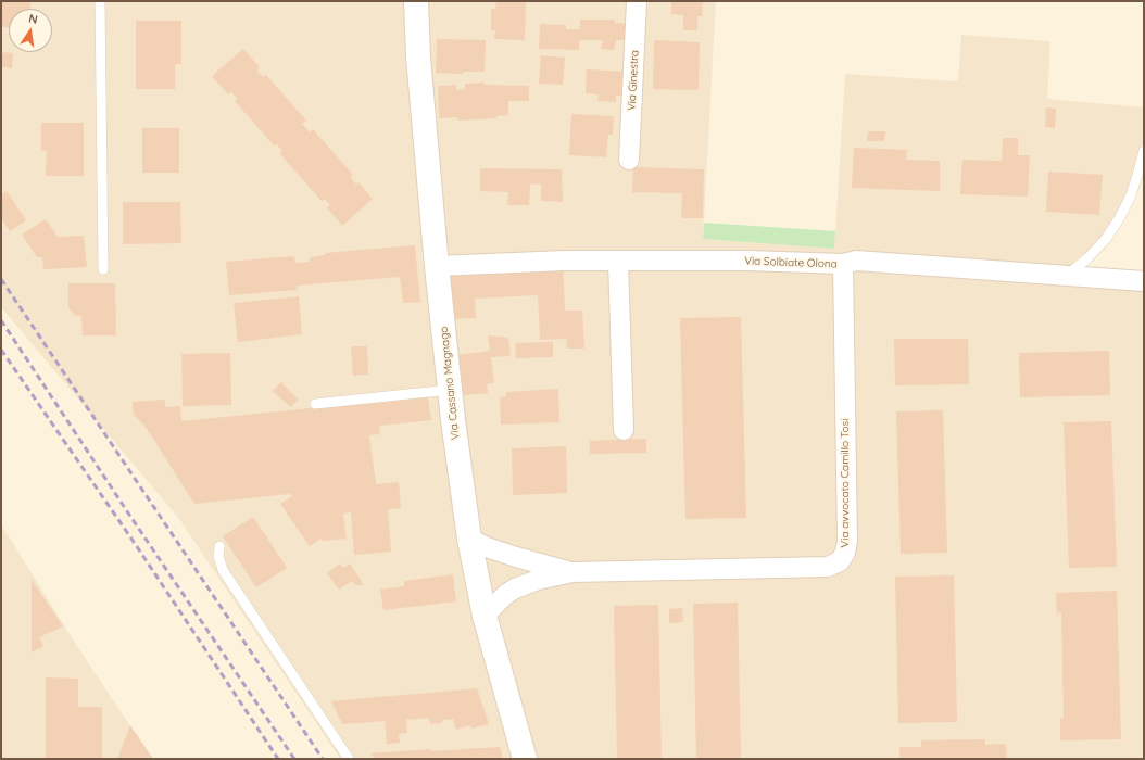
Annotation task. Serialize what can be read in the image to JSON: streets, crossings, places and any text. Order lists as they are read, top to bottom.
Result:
{
  "streets": {
    "street": [
      "Via Ginestra",
      "Via Solbiate Olona",
      "Via Cassano Magnago",
      "Via avvocato Camillo Tosi"
    ]
  },
  "crossings": [
    ["Via Solbiate Olona", "Via Cassano Magnago"],
    ["Via Solbiate Olona", "Via avvocato Camillo Tosi"],
    ["Via Cassano Magnago", "Via avvocato Camillo Tosi"]
  ],
  "north": "top"
}
